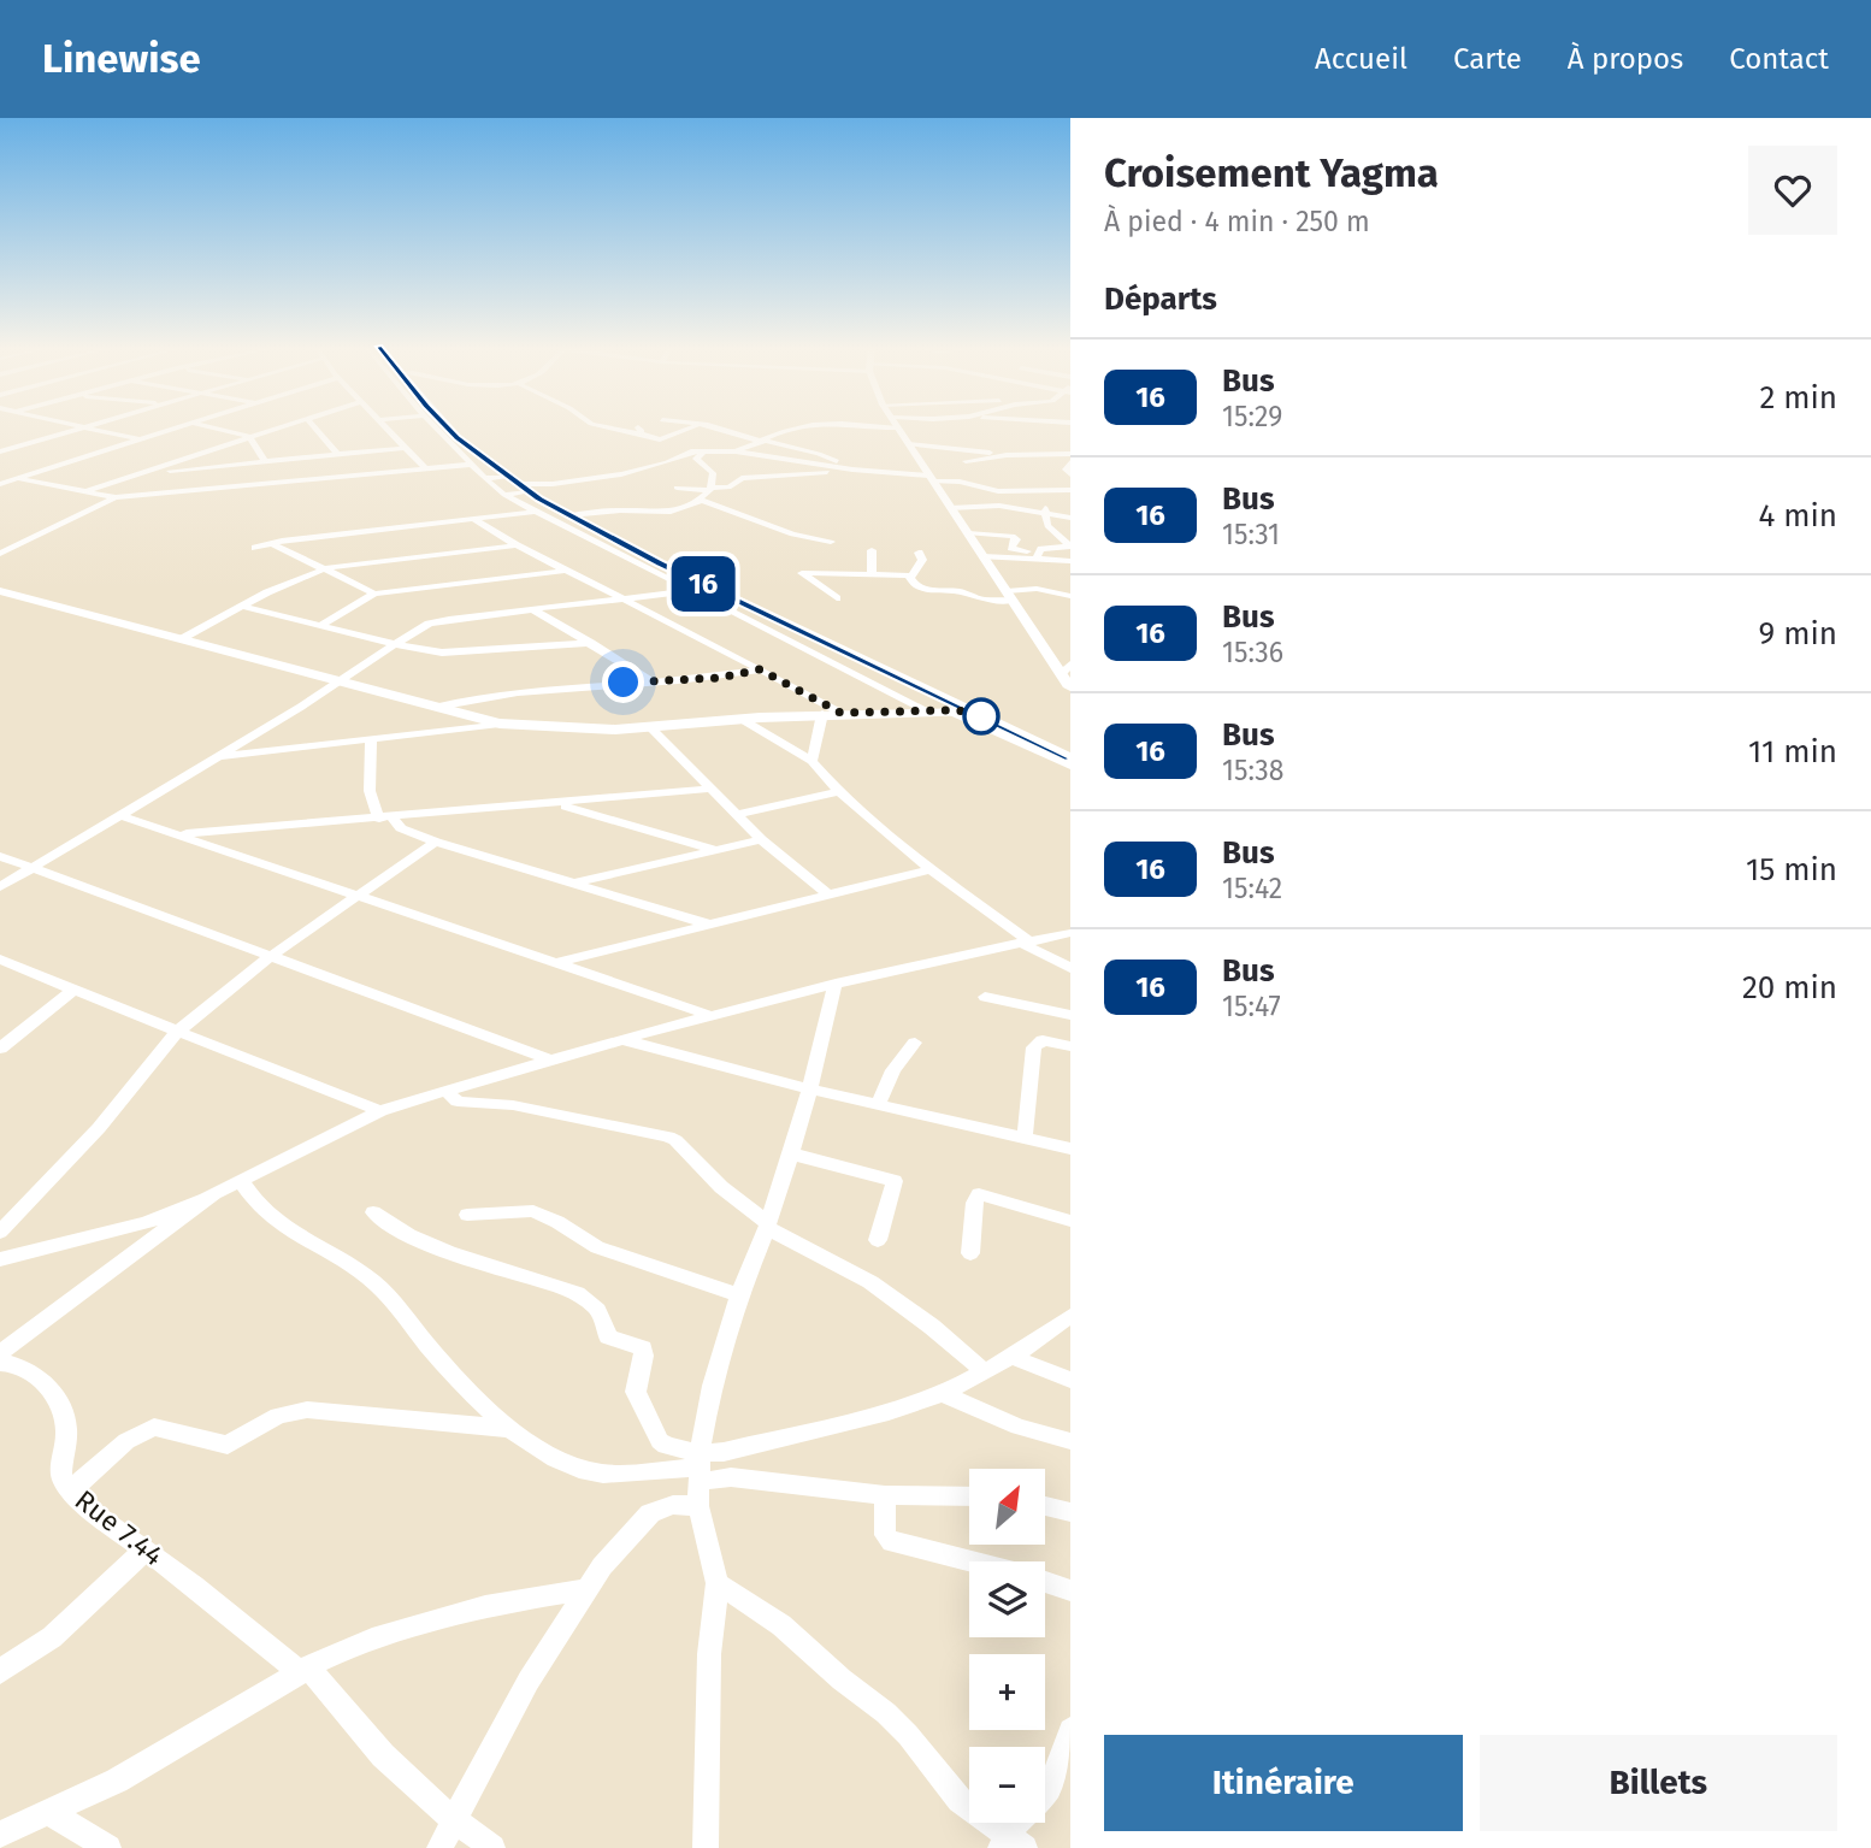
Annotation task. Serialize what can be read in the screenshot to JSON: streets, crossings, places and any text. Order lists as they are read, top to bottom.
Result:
{
  "streets": {
    "street": ["Rue 7.44"]
  },
  "lines": ["bus line 16"],
  "north": "top right",
  "page": {
    "header": "Linewise",
    "nav": [
      "Accueil",
      "Carte",
      "À propos",
      "Contact"
    ],
    "on_map": "16",
    "heading": [
      ["Croisement Yagma", "À pied · 4 min · 250 m"],
      "Départs"
    ],
    "list": [
      {
        "mark": "16",
        "name": "Bus",
        "note": "15:29",
        "value": "2 min"
      },
      {
        "mark": "16",
        "name": "Bus",
        "note": "15:31",
        "value": "4 min"
      },
      {
        "mark": "16",
        "name": "Bus",
        "note": "15:36",
        "value": "9 min"
      },
      {
        "mark": "16",
        "name": "Bus",
        "note": "15:38",
        "value": "11 min"
      },
      {
        "mark": "16",
        "name": "Bus",
        "note": "15:42",
        "value": "15 min"
      },
      {
        "mark": "16",
        "name": "Bus",
        "note": "15:47",
        "value": "20 min"
      }
    ],
    "map_buttons": ["+", "−"],
    "buttons": ["Itinéraire", "Billets"]
  }
}
